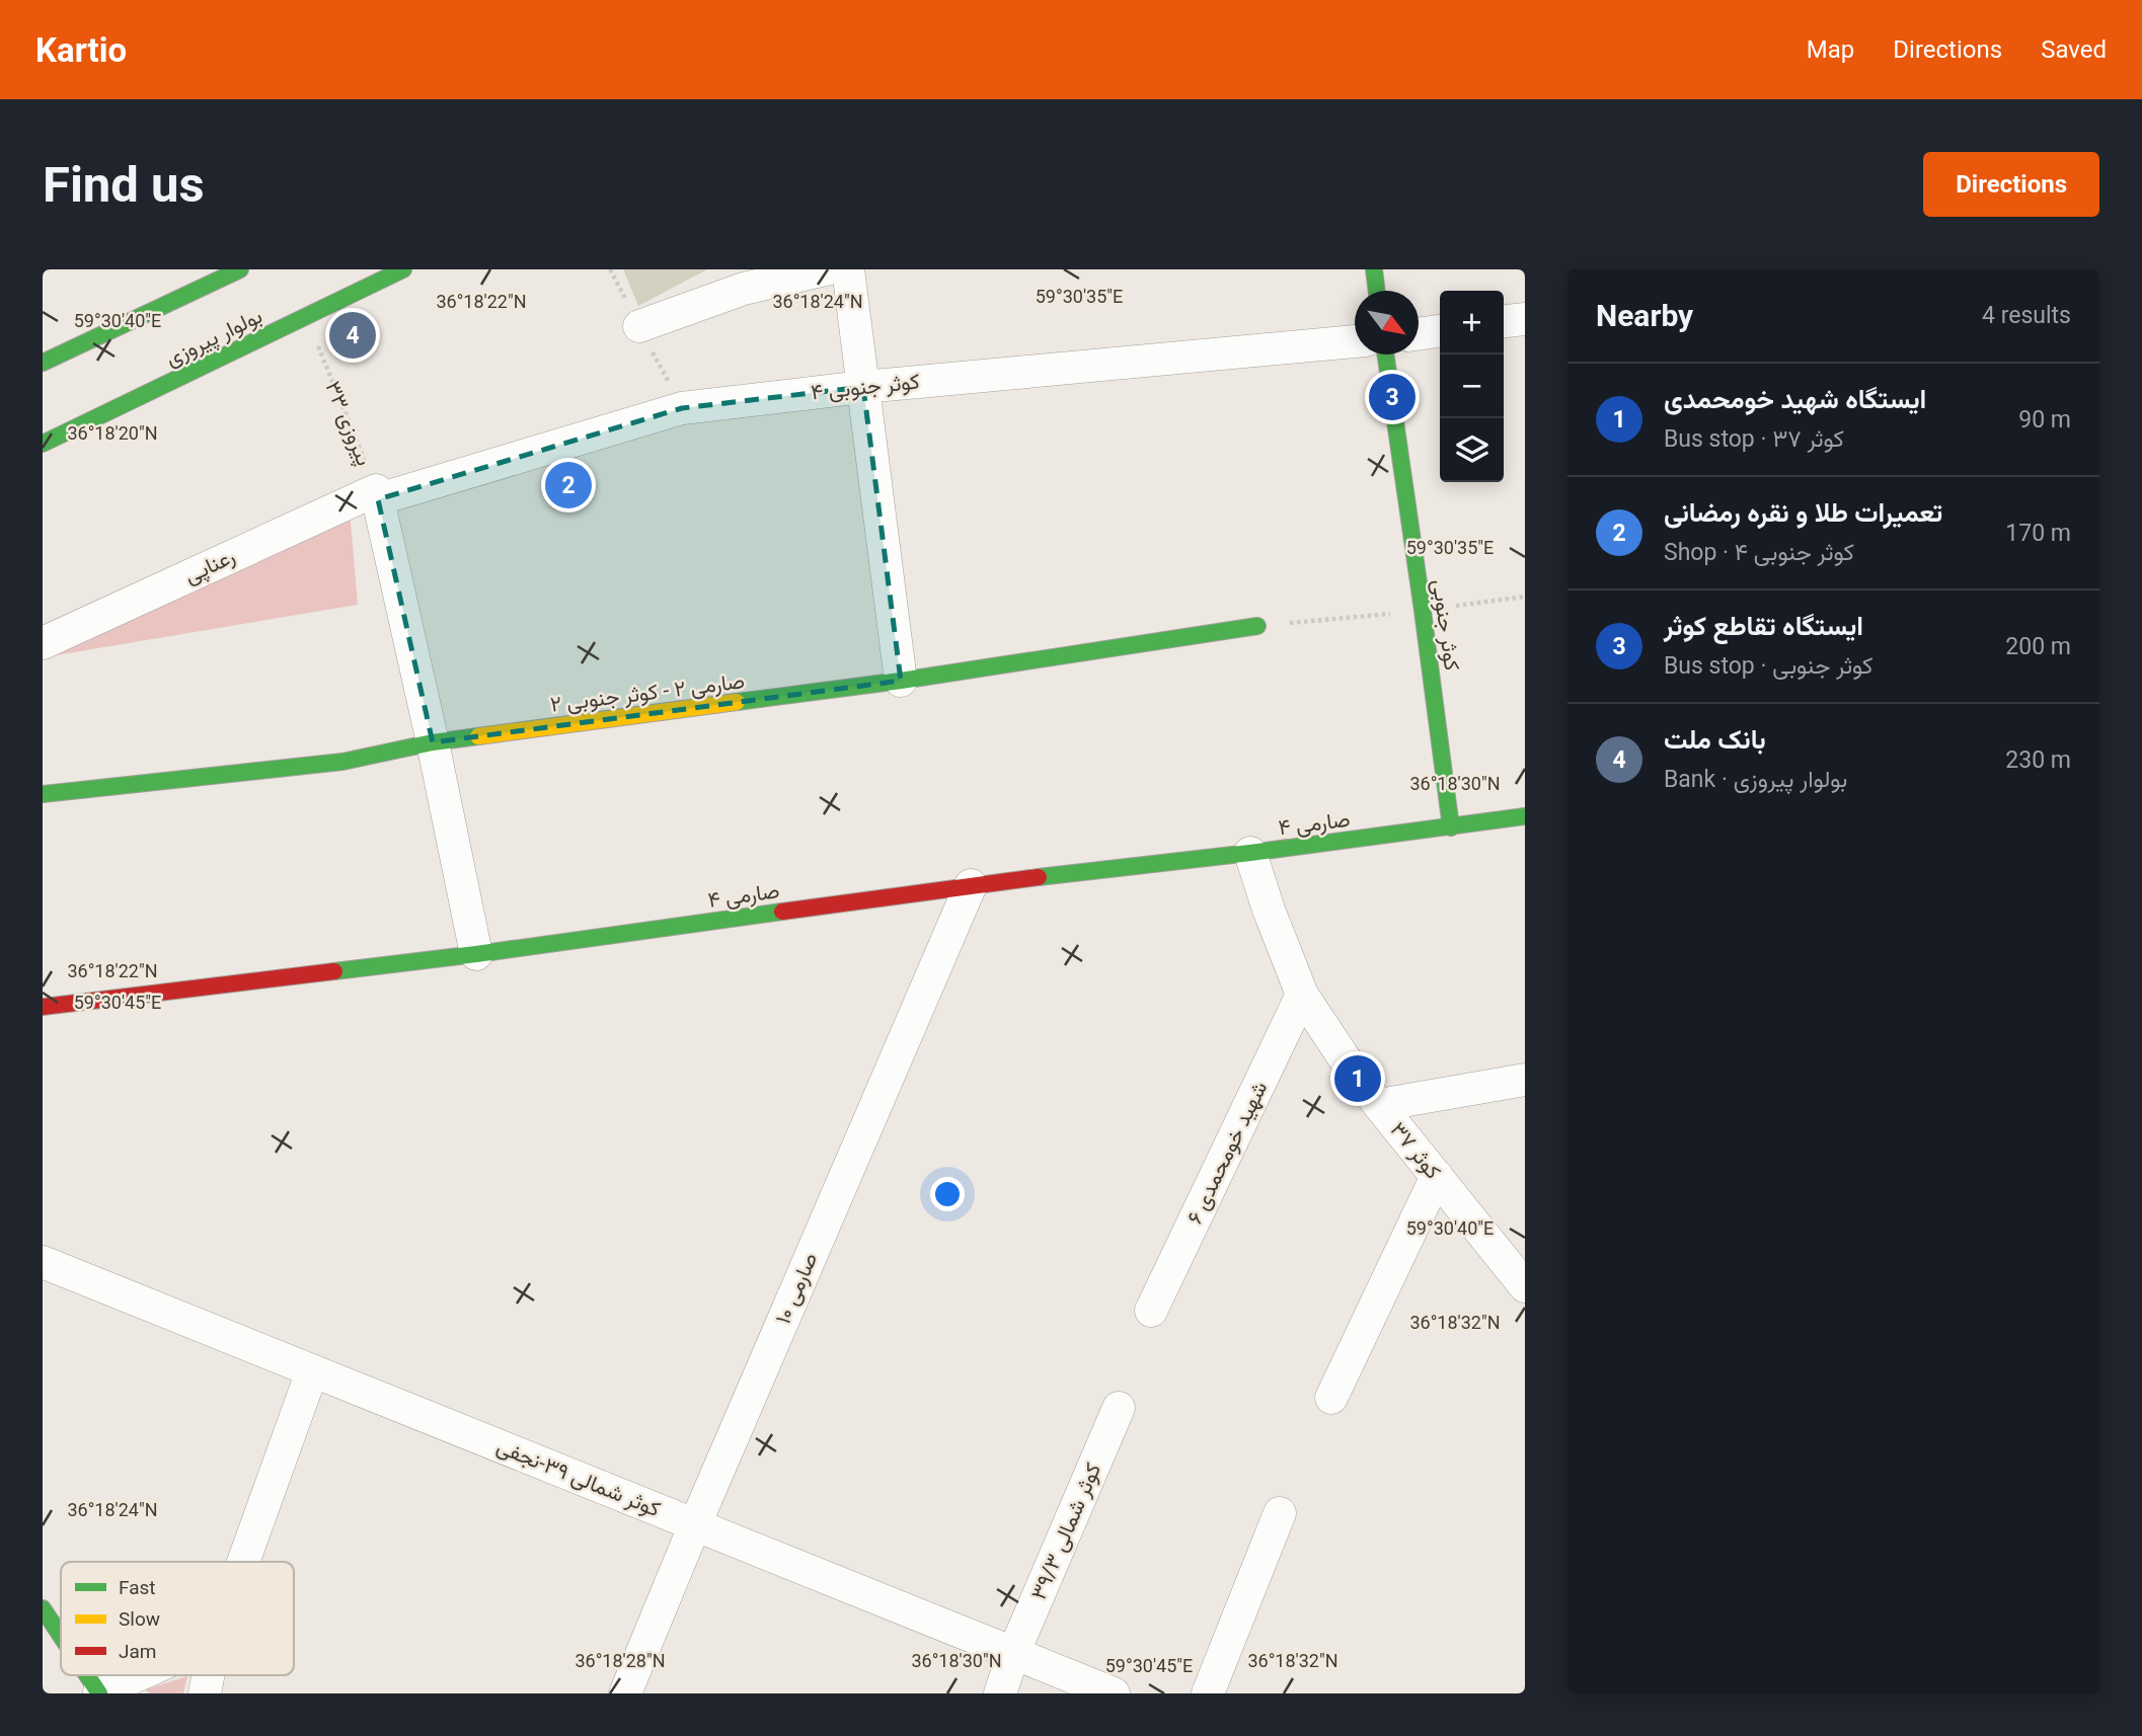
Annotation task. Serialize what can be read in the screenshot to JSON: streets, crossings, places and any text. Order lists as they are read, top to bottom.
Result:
{
  "streets": {
    "street": [
      "بولوار پیروزی",
      "کوثر جنوبی ۴",
      "رعناپی",
      "کوثر جنوبی",
      "صارمی ۲ - کوثر جنوبی ۲",
      "صارمی ۴",
      "کوثر ۳۷",
      "شهید خومحمدی ۶",
      "صارمی ۱۰",
      "کوثر شمالی ۳۹-نجفی",
      "کوثر شمالی ۳۹/۳"
    ],
    "path": ["پیروزی ۳۳"]
  },
  "crossings": [
    ["بولوار پیروزی", "پیروزی ۳۳"],
    ["کوثر جنوبی ۴", "پیروزی ۳۳"],
    ["کوثر جنوبی ۴", "رعناپی"],
    ["پیروزی ۳۳", "رعناپی"],
    ["کوثر جنوبی", "صارمی ۴"],
    ["صارمی ۴", "کوثر ۳۷"],
    ["صارمی ۴", "صارمی ۱۰"],
    ["کوثر ۳۷", "شهید خومحمدی ۶"],
    ["صارمی ۱۰", "کوثر شمالی ۳۹-نجفی"],
    ["کوثر شمالی ۳۹-نجفی", "کوثر شمالی ۳۹/۳"]
  ],
  "legend": ["Fast", "Slow", "Jam"],
  "north": "bottom right",
  "page": {
    "header": "Kartio",
    "nav": ["Map", "Directions", "Saved"],
    "buttons": "Directions",
    "title": "Find us",
    "heading": ["Nearby", "4 results"],
    "map_buttons": ["+", "−"],
    "pins": [
      "4",
      "3",
      "2",
      "1"
    ],
    "list": [
      {
        "mark": "1",
        "name": "ایستگاه شهید خومحمدی",
        "note": "Bus stop · کوثر ۳۷",
        "value": "90 m"
      },
      {
        "mark": "2",
        "name": "تعمیرات طلا و نقره رمضانی",
        "note": "Shop · کوثر جنوبی ۴",
        "value": "170 m"
      },
      {
        "mark": "3",
        "name": "ایستگاه تقاطع کوثر",
        "note": "Bus stop · کوثر جنوبی",
        "value": "200 m"
      },
      {
        "mark": "4",
        "name": "بانک ملت",
        "note": "Bank · بولوار پیروزی",
        "value": "230 m"
      }
    ]
  },
  "coordinates": [
    "59°30'35\"E",
    "36°18'22\"N",
    "36°18'24\"N",
    "59°30'40\"E",
    "36°18'20\"N",
    "36°18'30\"N",
    "59°30'45\"E",
    "36°18'32\"N",
    "36°18'28\"N"
  ]
}
